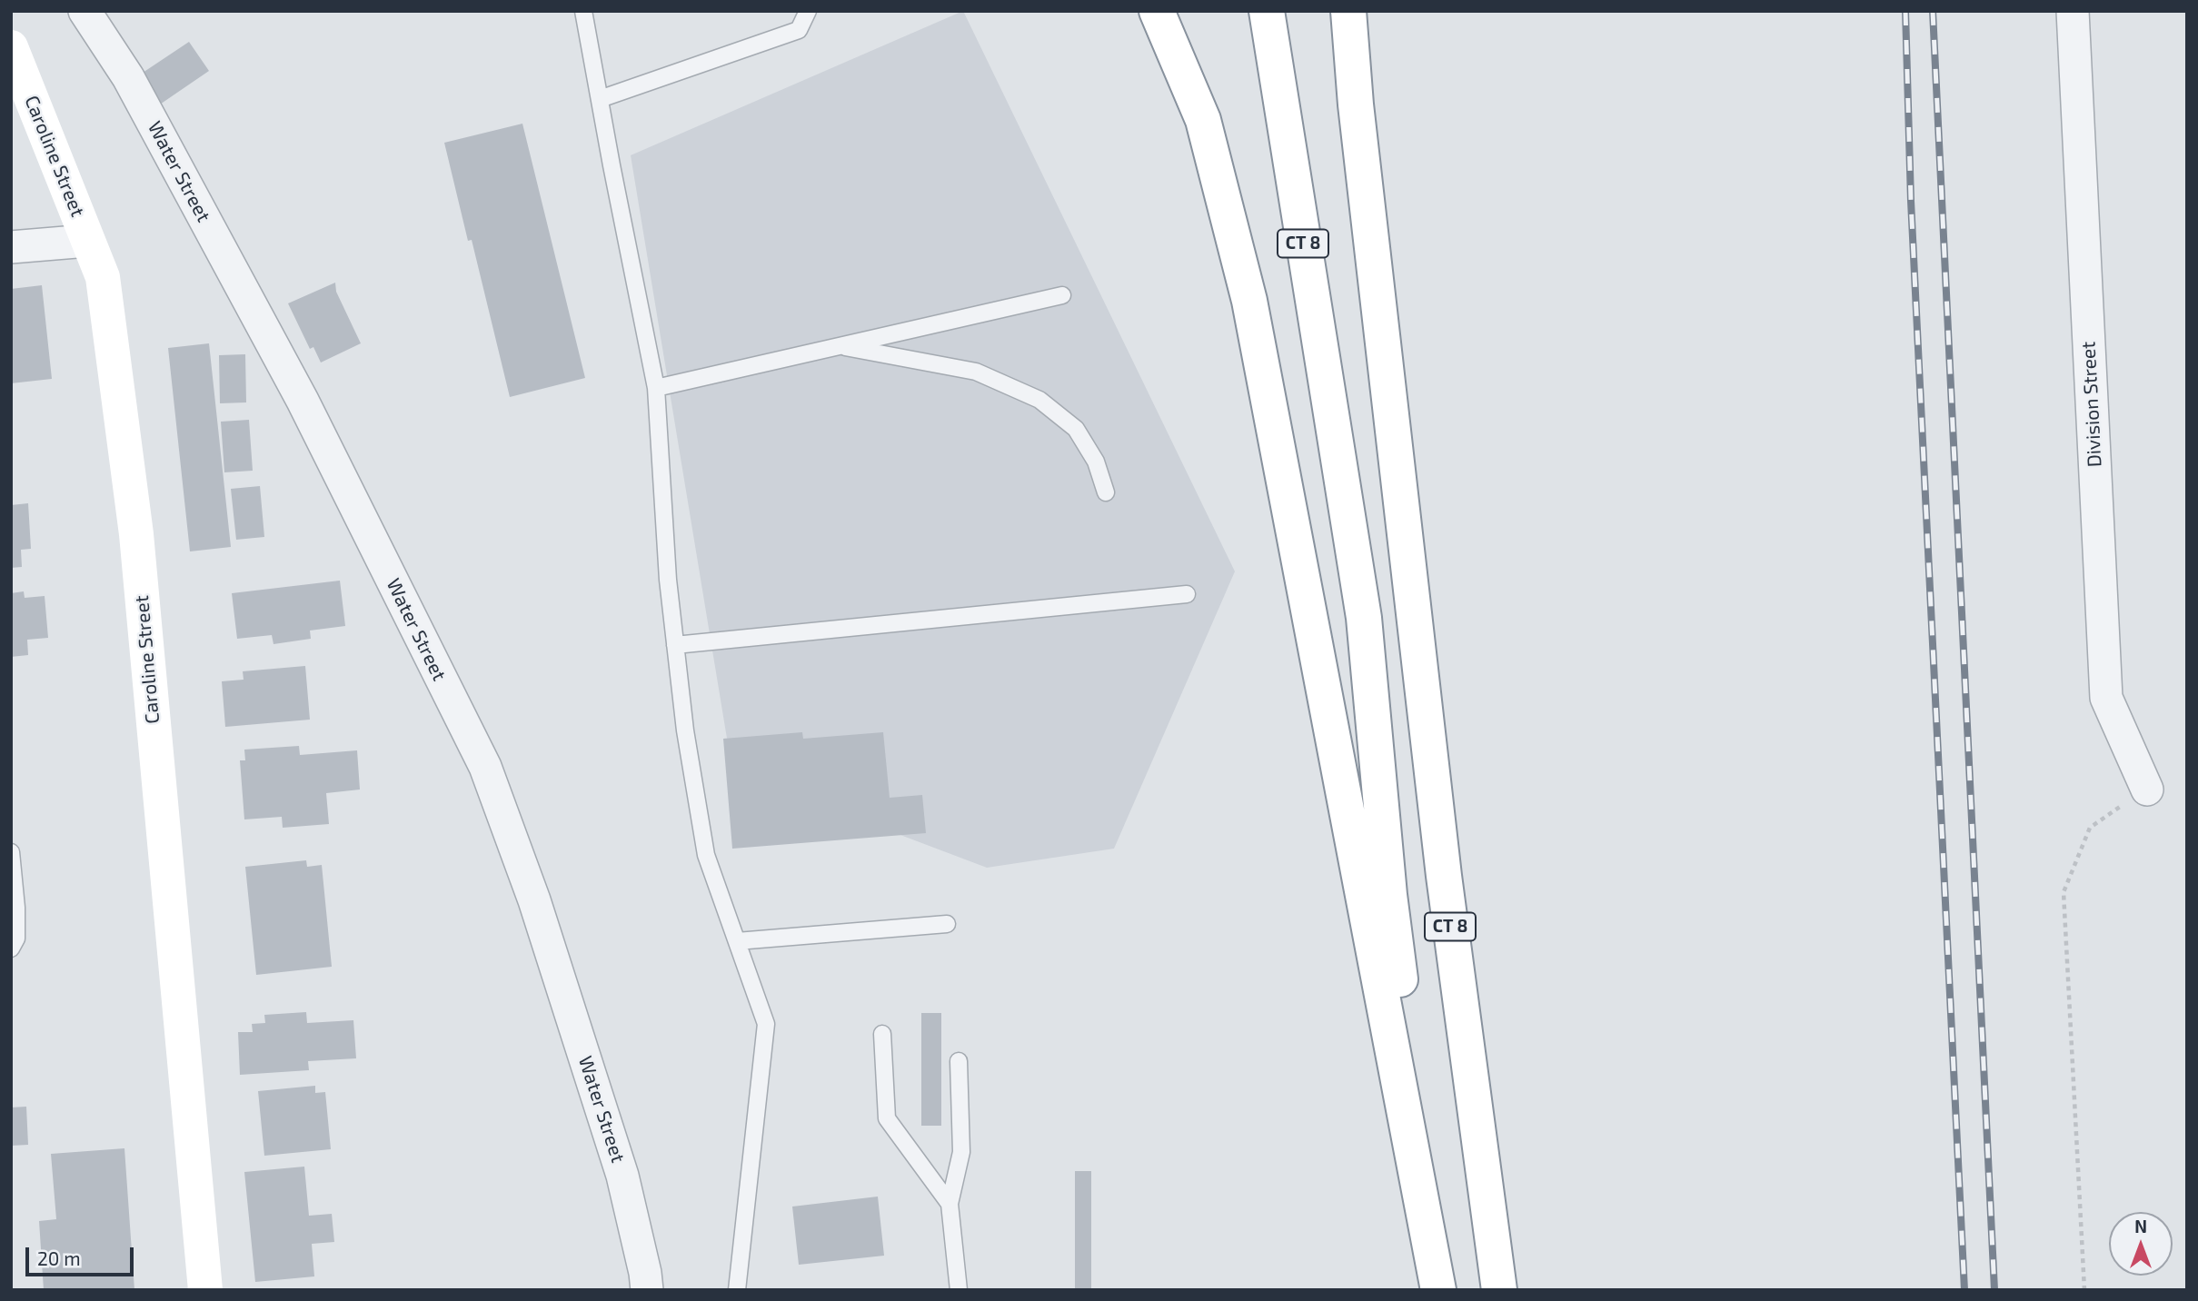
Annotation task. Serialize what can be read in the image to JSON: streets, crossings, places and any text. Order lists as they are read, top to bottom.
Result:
{
  "streets": {
    "main road": ["Caroline Street", "CT 8"],
    "street": ["Water Street", "Division Street"]
  },
  "scale_bar": "20 m",
  "north": "top"
}
